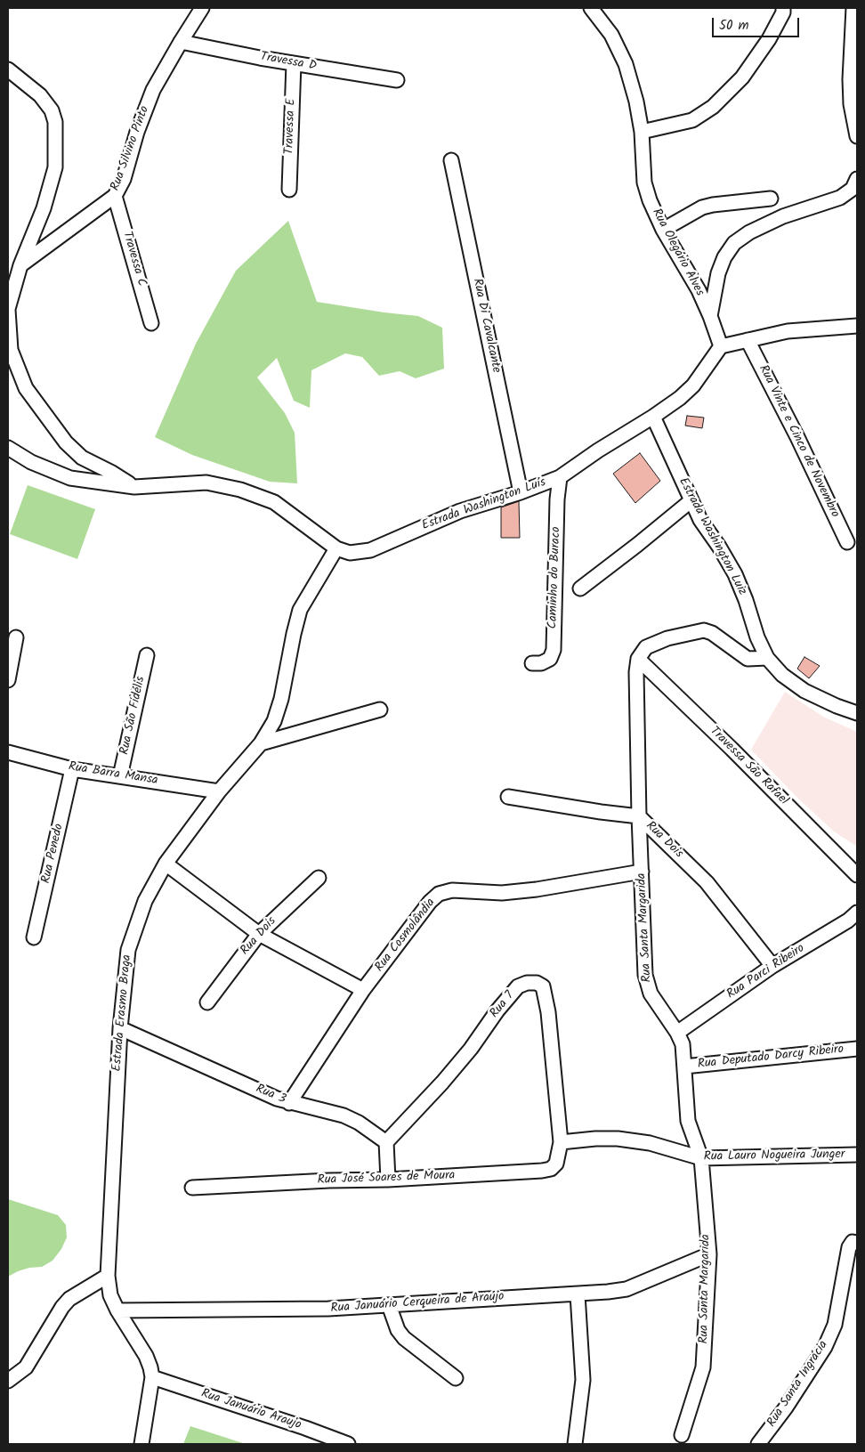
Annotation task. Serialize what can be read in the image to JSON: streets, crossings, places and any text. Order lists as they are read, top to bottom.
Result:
{
  "streets": {
    "street": [
      "Travessa D",
      "Travessa E",
      "Rua Silvino Pinto",
      "Rua Olegário Alves",
      "Travessa C",
      "Rua Di Cavalcante",
      "Rua Vinte e Cinco de Novembro",
      "Estrada Washington Luís",
      "Estrada Washington Luiz",
      "Caminho do Buraco",
      "Rua São Fidélis",
      "Travessa São Rafael",
      "Rua Barra Mansa",
      "Rua Dois",
      "Rua Penedo",
      "Rua Santa Margarida",
      "Rua Cosmolândia",
      "Rua Parci Ribeiro",
      "Rua 7",
      "Estrada Erasmo Braga",
      "Rua Deputado Darcy Ribeiro",
      "Rua 3",
      "Rua Lauro Nogueira Junger",
      "Rua José Soares de Moura",
      "Rua Januário Cerqueira de Araújo",
      "Rua Santa Ingrácia",
      "Rua Januário Araujo"
    ]
  },
  "crossings": [
    ["Travessa D", "Travessa E"],
    ["Travessa D", "Rua Silvino Pinto"],
    ["Rua Silvino Pinto", "Travessa C"],
    ["Rua Olegário Alves", "Estrada Washington Luís"],
    ["Rua Di Cavalcante", "Estrada Washington Luís"],
    ["Estrada Washington Luís", "Estrada Washington Luiz"],
    ["Estrada Washington Luís", "Caminho do Buraco"],
    ["Estrada Washington Luís", "Estrada Erasmo Braga"],
    ["Rua São Fidélis", "Rua Barra Mansa"],
    ["Travessa São Rafael", "Rua Santa Margarida"],
    ["Rua Barra Mansa", "Rua Penedo"],
    ["Rua Barra Mansa", "Estrada Erasmo Braga"],
    ["Rua Dois", "Rua Santa Margarida"],
    ["Rua Dois", "Rua Parci Ribeiro"],
    ["Rua Santa Margarida", "Rua Cosmolândia"],
    ["Rua Santa Margarida", "Rua Parci Ribeiro"],
    ["Rua Santa Margarida", "Rua Deputado Darcy Ribeiro"],
    ["Rua Santa Margarida", "Rua Lauro Nogueira Junger"],
    ["Rua Santa Margarida", "Rua Januário Cerqueira de Araújo"],
    ["Rua Cosmolândia", "Rua 3"],
    ["Rua 7", "Rua 3"],
    ["Rua 7", "Rua Lauro Nogueira Junger"],
    ["Rua 7", "Rua José Soares de Moura"],
    ["Estrada Erasmo Braga", "Rua 3"],
    ["Estrada Erasmo Braga", "Rua Januário Cerqueira de Araújo"],
    ["Estrada Erasmo Braga", "Rua Januário Araujo"],
    ["Rua Lauro Nogueira Junger", "Rua José Soares de Moura"]
  ],
  "scale_bar": "50 m"
}
